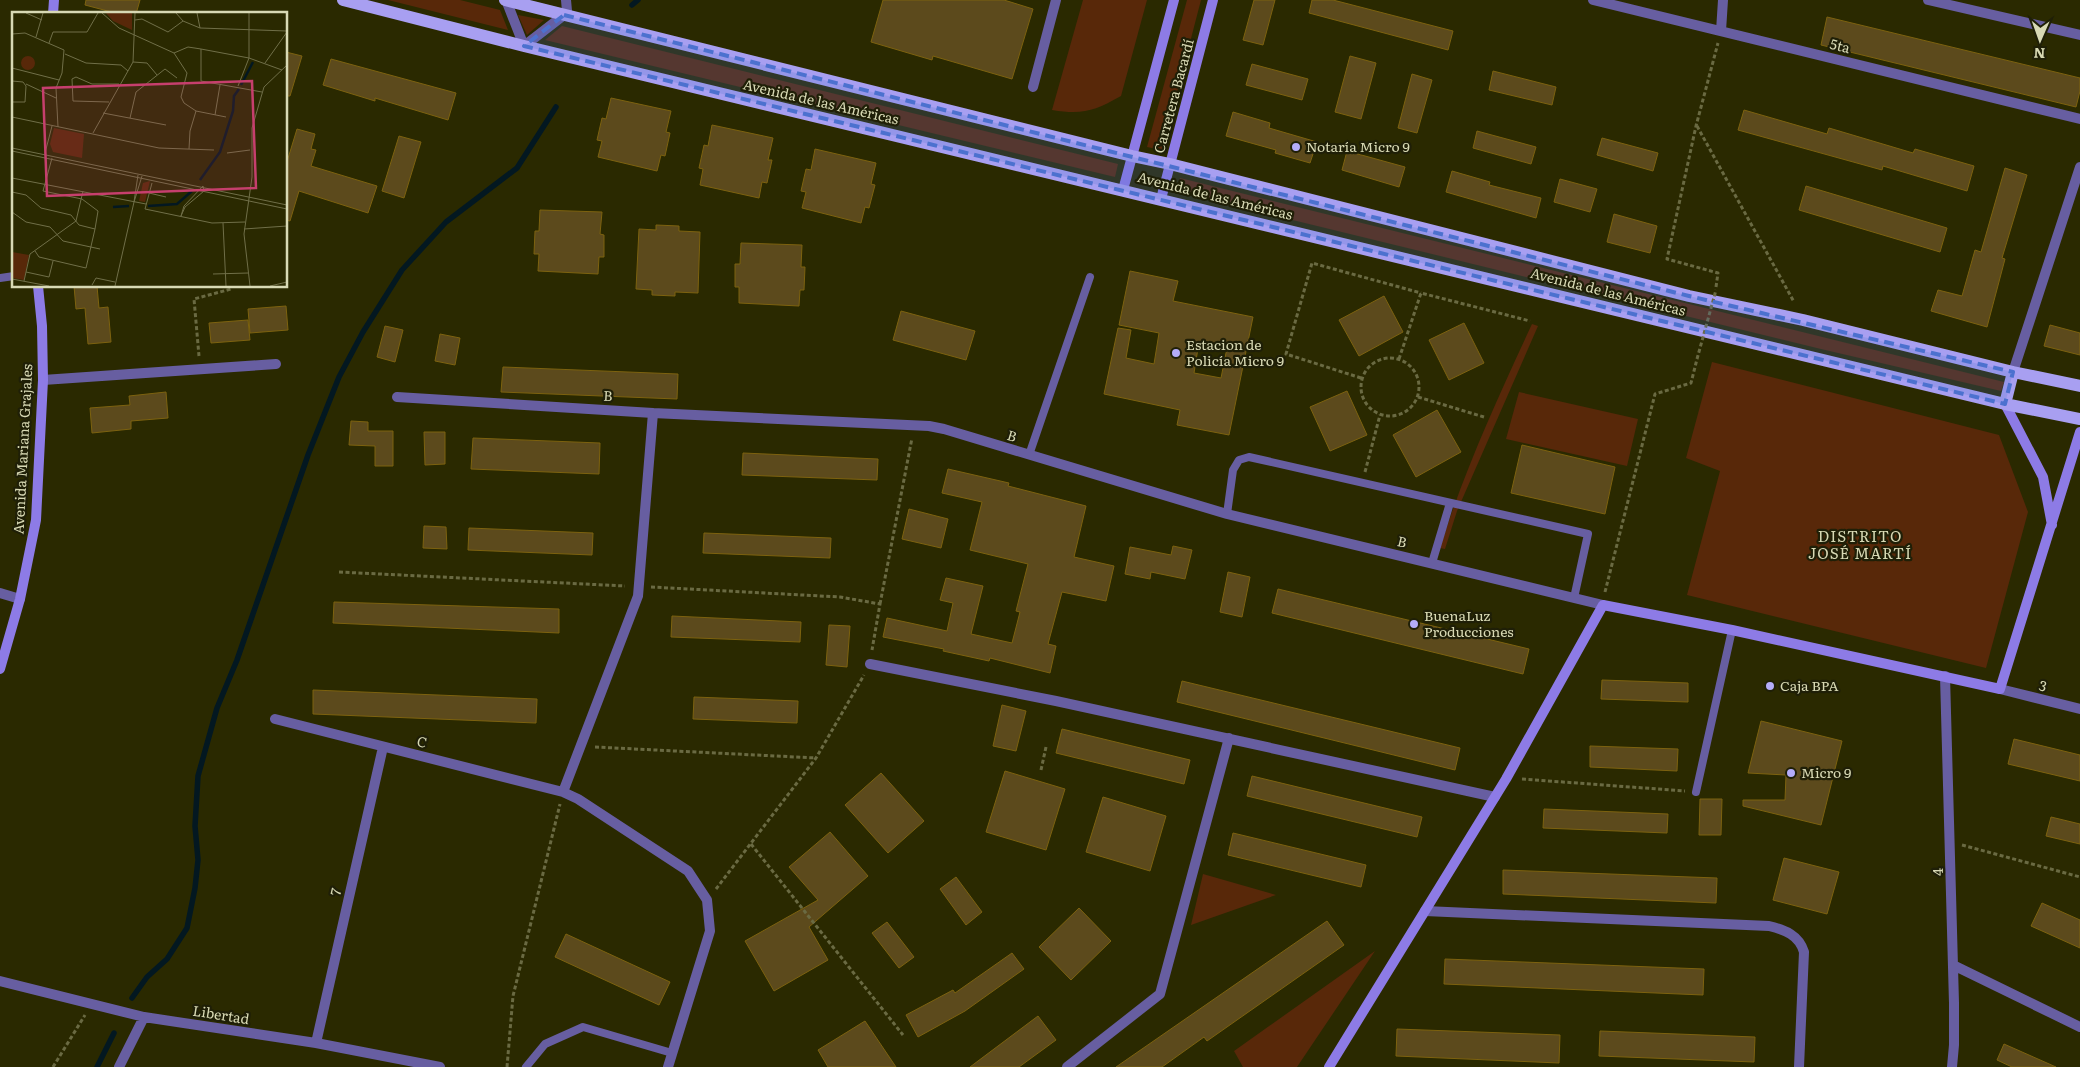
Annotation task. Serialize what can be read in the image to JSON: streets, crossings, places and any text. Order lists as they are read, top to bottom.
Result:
{
  "streets": {
    "main road": ["Avenida de las Américas"],
    "street": [
      "5ta",
      "Carretera Bacardí",
      "B",
      "Avenida Mariana Grajales",
      "3",
      "C",
      "4",
      "7",
      "Libertad"
    ]
  },
  "crossings": [
    ["Carretera Bacardí", "Avenida de las Américas"],
    ["C", "7"],
    ["7", "Libertad"]
  ],
  "districts": ["DISTRITO JOSÉ MARTÍ"],
  "places": [
    "Notaría Micro 9",
    "Estacion de Policía Micro 9",
    "BuenaLuz Producciones",
    "Caja BPA",
    "Micro 9"
  ],
  "north": "bottom"
}
